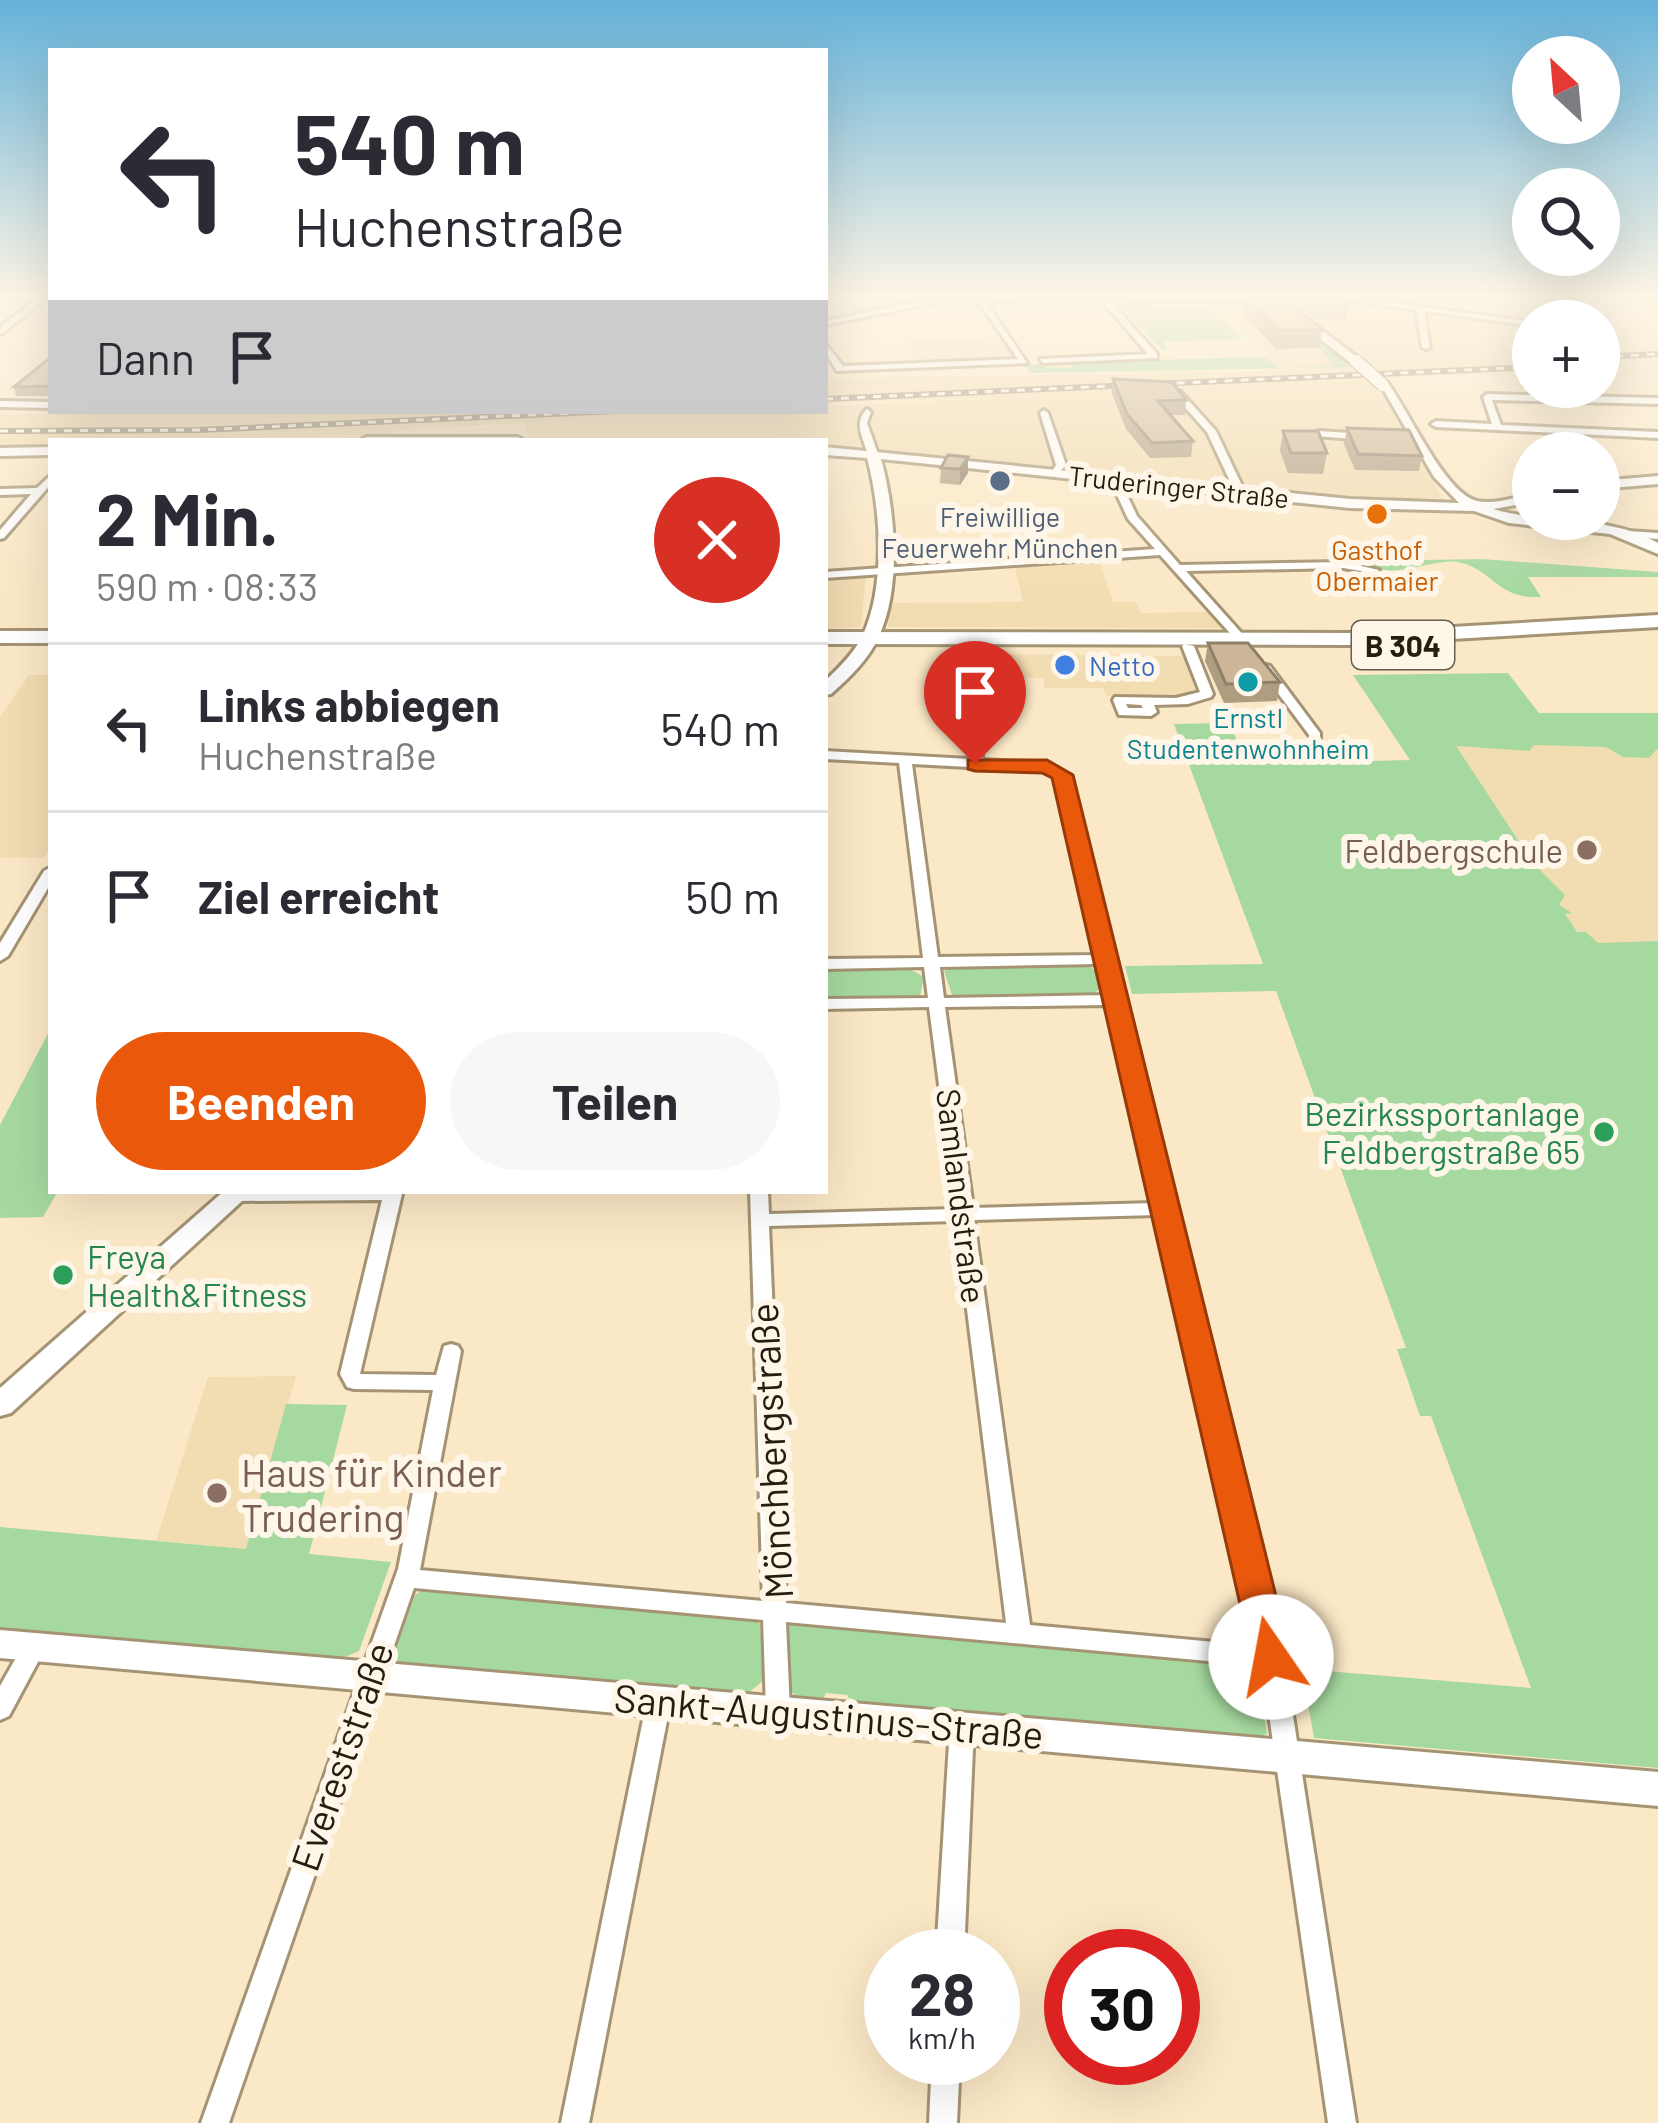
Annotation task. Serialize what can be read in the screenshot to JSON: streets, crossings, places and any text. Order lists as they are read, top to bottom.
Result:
{
  "streets": {
    "main road": ["B 304"],
    "street": [
      "Truderinger Straße",
      "Samlandstraße",
      "Mönchbergstraße",
      "Sankt-Augustinus-Straße",
      "Evereststraße"
    ]
  },
  "crossings": [
    ["Mönchbergstraße", "Sankt-Augustinus-Straße"],
    ["Sankt-Augustinus-Straße", "Evereststraße"]
  ],
  "places": [
    "Freiwillige Feuerwehr München",
    "Gasthof Obermaier",
    "Netto",
    "Ernstl Studentenwohnheim",
    "Feldbergschule",
    "Bezirkssportanlage Feldbergstraße 65",
    "Freya Health&Fitness",
    "Haus für Kinder Trudering"
  ],
  "north": "top left",
  "page": {
    "map_buttons": ["+", "−"],
    "turn": ["540 m", "Huchenstraße"],
    "then": "Dann",
    "heading": ["2 Min.", "590 m · 08:33"],
    "list": [
      {
        "name": "Links abbiegen",
        "note": "Huchenstraße",
        "value": "540 m"
      },
      {
        "name": "Ziel erreicht",
        "value": "50 m"
      }
    ],
    "buttons": ["Beenden", "Teilen"],
    "speed": "28 km/h",
    "limit": "30"
  }
}
